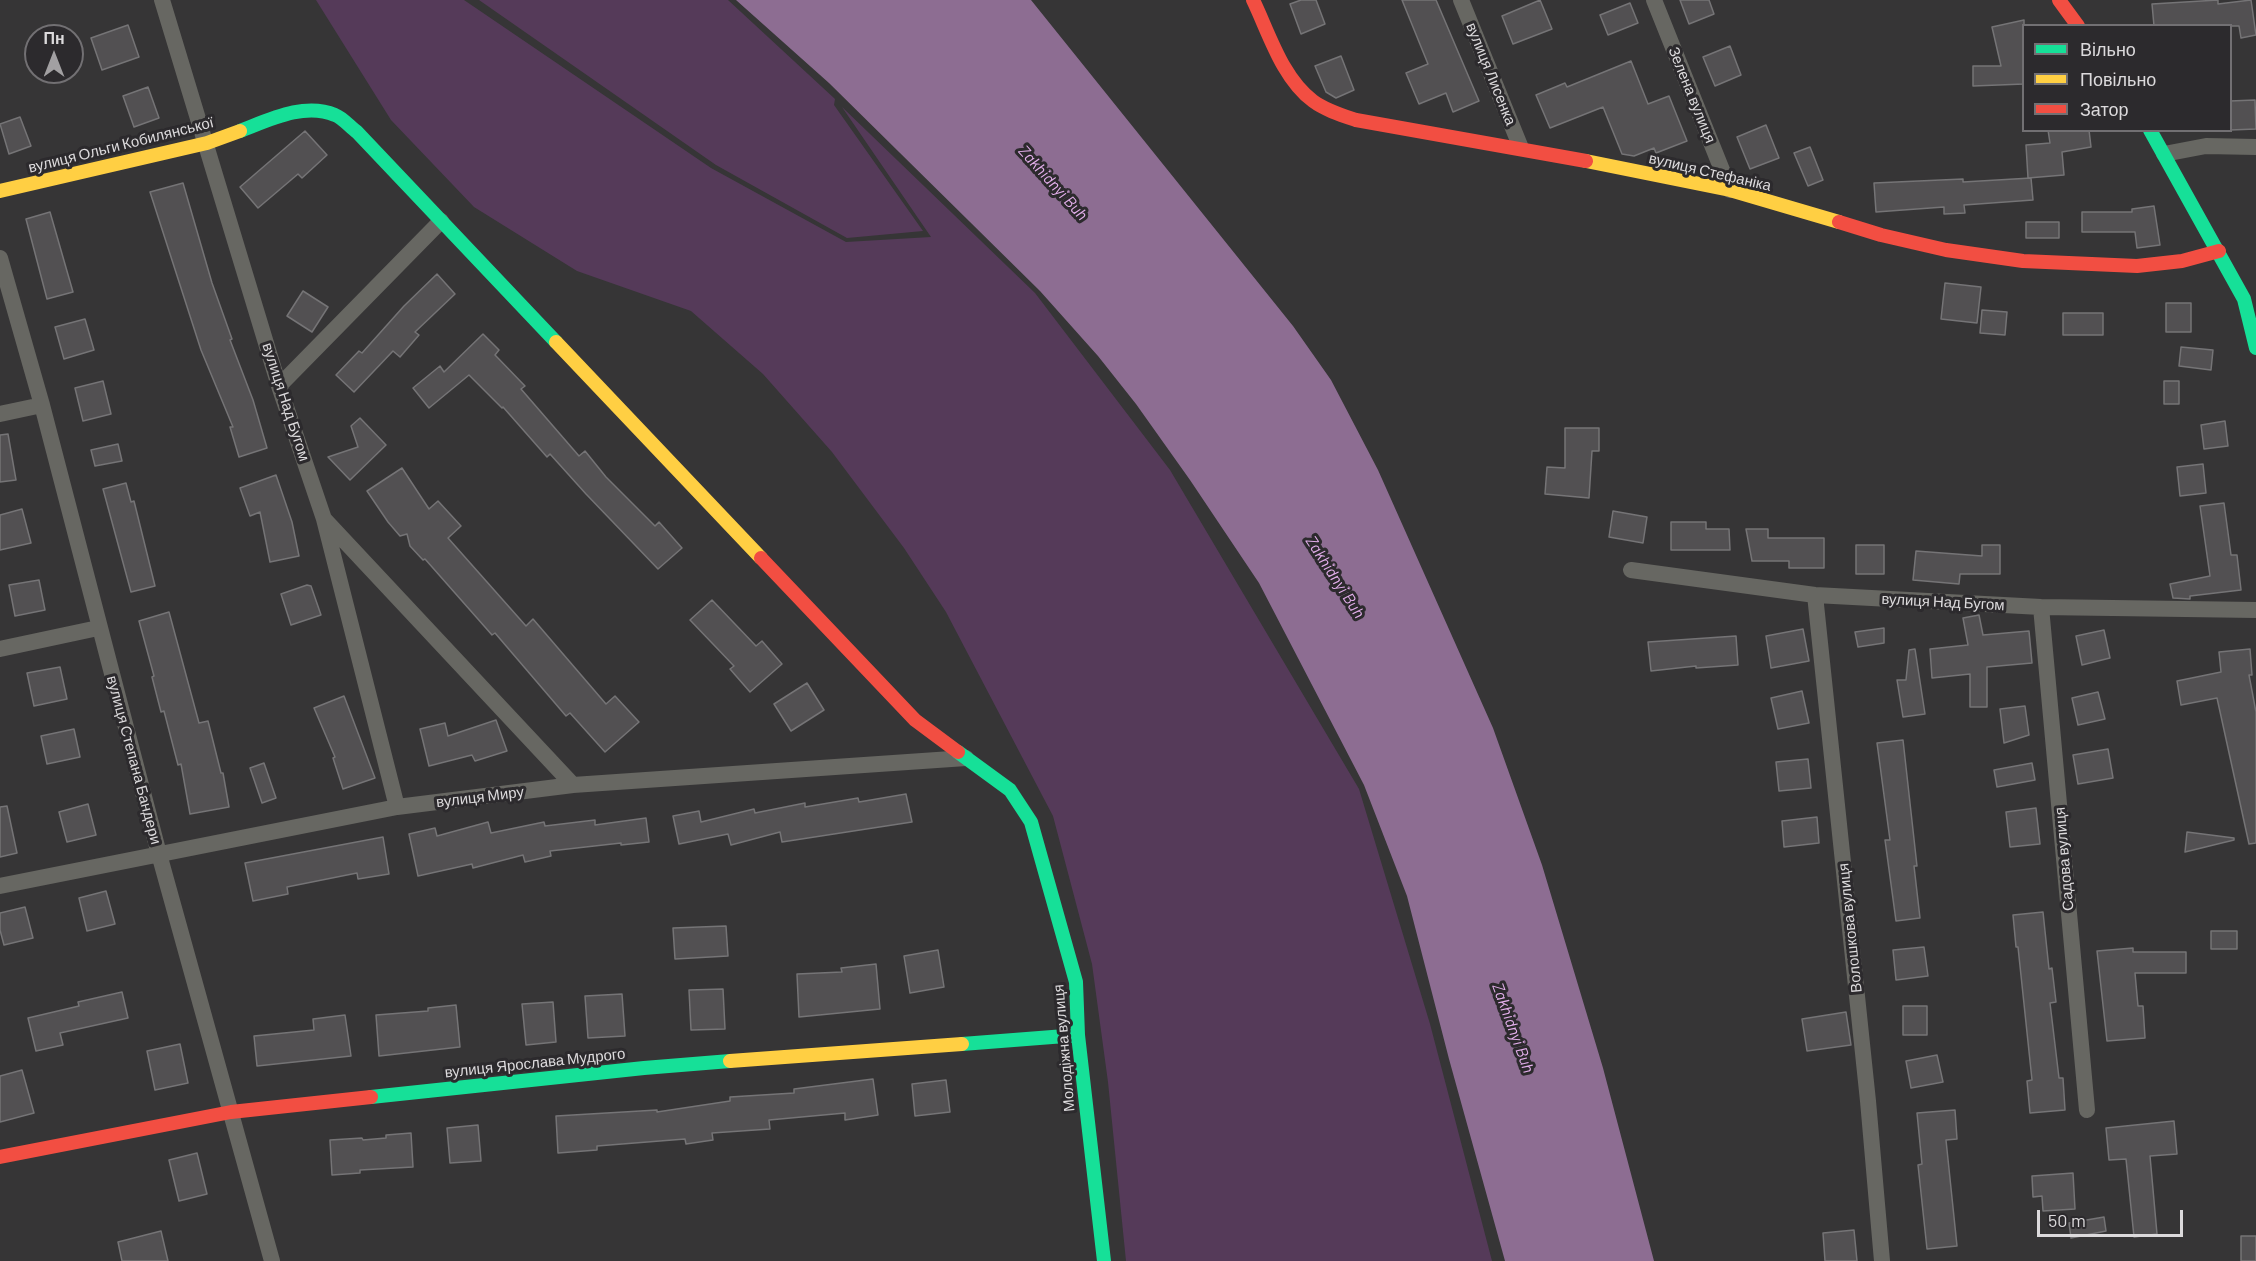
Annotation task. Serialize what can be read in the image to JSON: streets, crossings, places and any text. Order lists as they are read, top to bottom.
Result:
{
  "streets": {
    "street": [
      "вулиця Лисенка",
      "Зелена вулиця",
      "вулиця Ольги Кобилянської",
      "вулиця Стефаніка",
      "вулиця Над Бугом",
      "вулиця Степана Бандери",
      "вулиця Миру",
      "Садова вулиця",
      "Волошкова вулиця",
      "Молодіжна вулиця",
      "вулиця Ярослава Мудрого"
    ]
  },
  "crossings": [
    ["вулиця Лисенка", "вулиця Стефаніка"],
    ["Зелена вулиця", "вулиця Стефаніка"],
    ["вулиця Ольги Кобилянської", "вулиця Над Бугом"],
    ["вулиця Ольги Кобилянської", "Молодіжна вулиця"],
    ["вулиця Над Бугом", "вулиця Миру"],
    ["вулиця Над Бугом", "Садова вулиця"],
    ["вулиця Над Бугом", "Волошкова вулиця"],
    ["вулиця Степана Бандери", "вулиця Миру"],
    ["вулиця Степана Бандери", "вулиця Ярослава Мудрого"],
    ["вулиця Миру", "Молодіжна вулиця"],
    ["Молодіжна вулиця", "вулиця Ярослава Мудрого"]
  ],
  "water": ["Zakhidnyi Buh"],
  "legend": ["Вільно", "Повільно", "Затор"],
  "scale_bar": "50 m",
  "north": "top"
}
